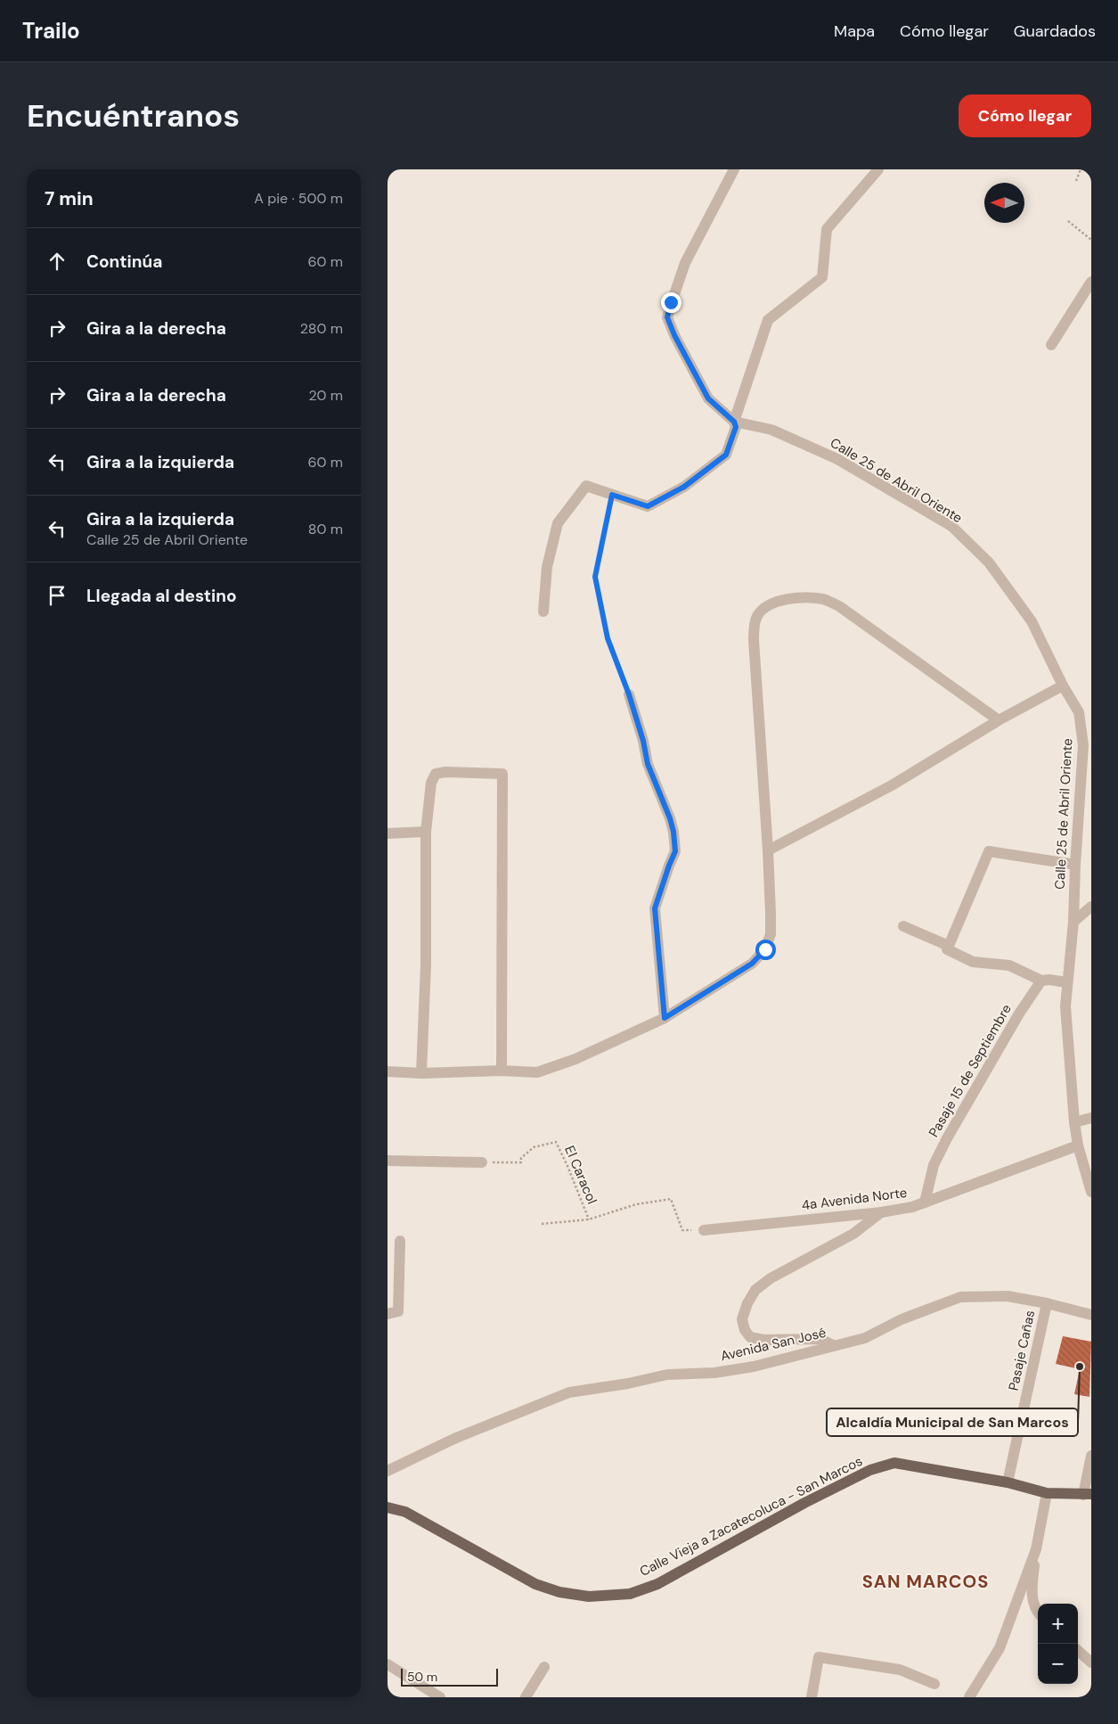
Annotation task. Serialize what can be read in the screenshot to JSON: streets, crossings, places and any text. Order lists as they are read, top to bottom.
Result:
{
  "streets": {
    "main road": ["Calle Vieja a Zacatecoluca - San Marcos"],
    "street": [
      "Calle 25 de Abril Oriente",
      "Pasaje 15 de Septiembre",
      "4a Avenida Norte",
      "Avenida San José",
      "Pasaje Cañas"
    ],
    "path": ["El Caracol"]
  },
  "crossings": [
    ["Calle 25 de Abril Oriente", "4a Avenida Norte"],
    ["Pasaje 15 de Septiembre", "4a Avenida Norte"],
    ["El Caracol", "4a Avenida Norte"],
    ["Avenida San José", "Pasaje Cañas"],
    ["Pasaje Cañas", "Calle Vieja a Zacatecoluca - San Marcos"]
  ],
  "districts": ["SAN MARCOS"],
  "places": ["Alcaldía Municipal de San Marcos"],
  "scale_bar": "50 m",
  "north": "left",
  "page": {
    "header": "Trailo",
    "nav": ["Mapa", "Cómo llegar", "Guardados"],
    "buttons": "Cómo llegar",
    "title": "Encuéntranos",
    "heading": ["7 min", "A pie · 500 m"],
    "list": [
      ["Continúa", "60 m"],
      ["Gira a la derecha", "280 m"],
      ["Gira a la derecha", "20 m"],
      ["Gira a la izquierda", "60 m"],
      ["Gira a la izquierda", "Calle 25 de Abril Oriente", "80 m"],
      "Llegada al destino"
    ],
    "map_buttons": ["+", "−"],
    "scale": "50 m"
  }
}
